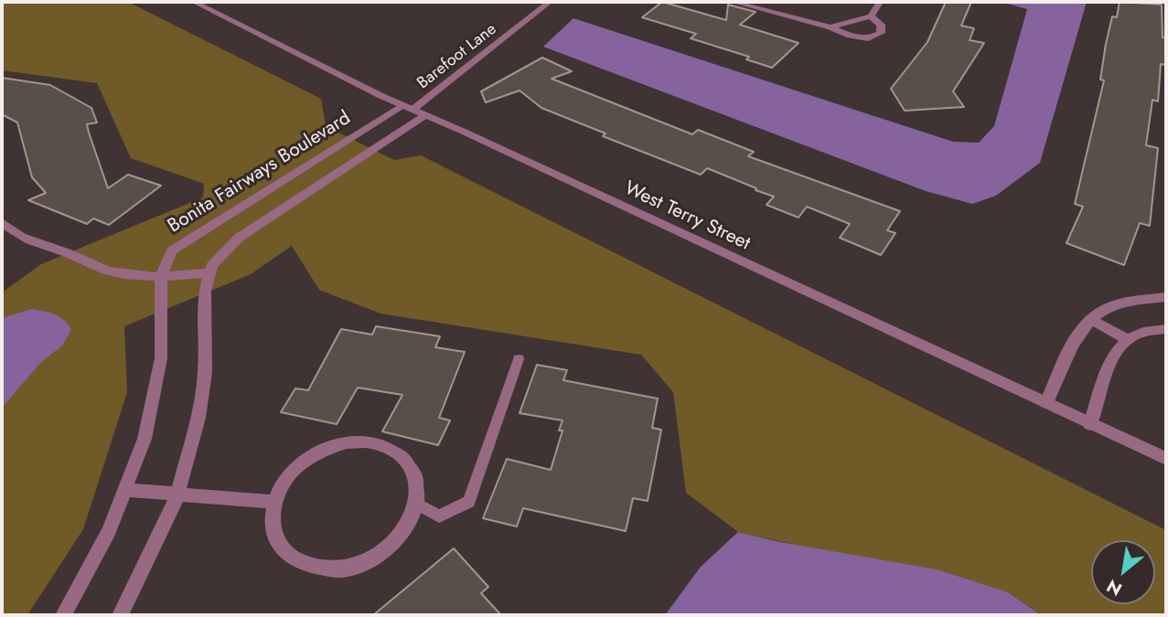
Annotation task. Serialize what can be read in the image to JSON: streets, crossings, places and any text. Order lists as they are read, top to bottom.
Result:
{
  "streets": {
    "street": ["Barefoot Lane", "Bonita Fairways Boulevard", "West Terry Street"]
  },
  "crossings": [
    ["Barefoot Lane", "Bonita Fairways Boulevard"],
    ["Barefoot Lane", "West Terry Street"],
    ["Bonita Fairways Boulevard", "West Terry Street"]
  ],
  "north": "bottom left"
}
